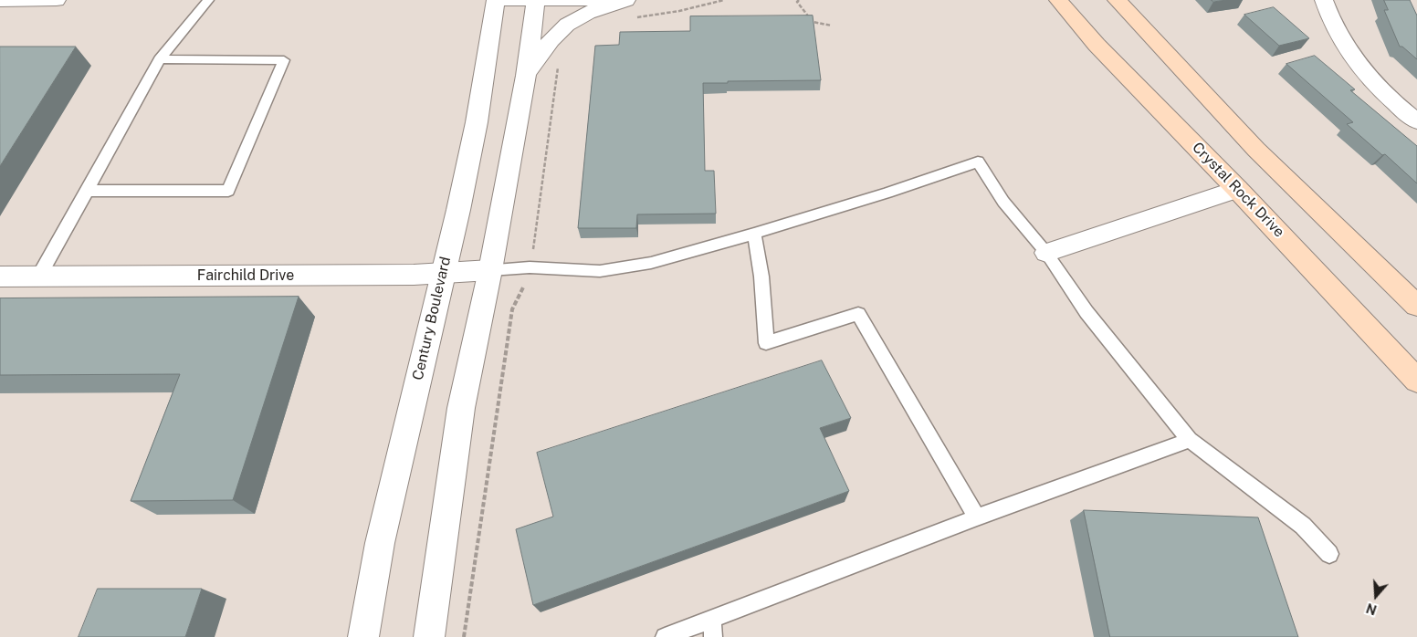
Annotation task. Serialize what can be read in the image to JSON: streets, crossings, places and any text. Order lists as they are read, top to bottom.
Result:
{
  "streets": {
    "main road": ["Crystal Rock Drive"],
    "street": ["Fairchild Drive", "Century Boulevard"]
  },
  "crossings": [
    ["Fairchild Drive", "Century Boulevard"]
  ],
  "north": "bottom"
}
